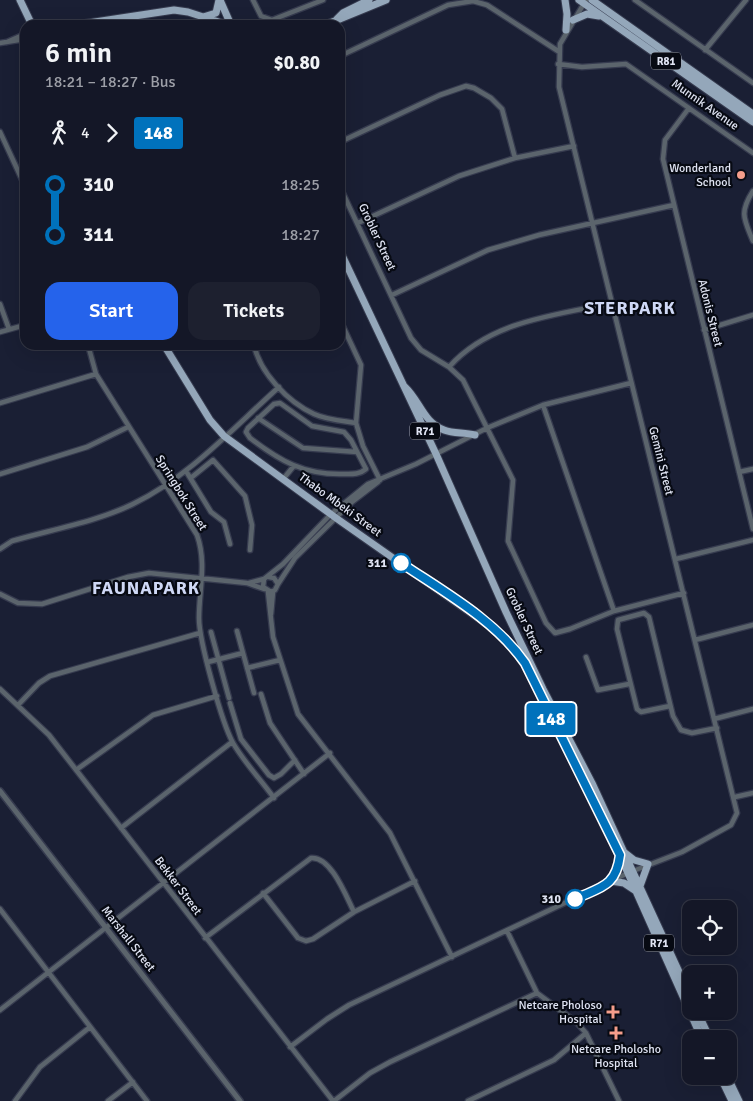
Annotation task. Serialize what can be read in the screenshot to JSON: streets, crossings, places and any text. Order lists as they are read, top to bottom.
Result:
{
  "streets": {
    "main road": [
      "R81",
      "Munnik Avenue",
      "Grobler Street",
      "R71",
      "Thabo Mbeki Street"
    ],
    "street": [
      "Adonis Street",
      "Gemini Street",
      "Springbok Street",
      "Bekker Street",
      "Marshall Street"
    ]
  },
  "crossings": [
    ["Munnik Avenue", "Adonis Street"],
    ["Munnik Avenue", "Gemini Street"],
    ["Grobler Street", "Gemini Street"],
    ["Grobler Street", "Thabo Mbeki Street"],
    ["Gemini Street", "Bekker Street"]
  ],
  "districts": ["STERPARK", "FAUNAPARK"],
  "places": {
    "other": ["Wonderland School", "311", "310"],
    "health": ["Netcare Pholoso Hospital", "Netcare Pholosho Hospital"]
  },
  "lines": ["bus line 148"],
  "page": {
    "on_map": "148",
    "heading": ["6 min", "18:21 – 18:27 · Bus", "$0.80"],
    "legs": ["4", "148"],
    "list": [
      {
        "name": "310",
        "value": "18:25"
      },
      {
        "name": "311",
        "value": "18:27"
      }
    ],
    "buttons": ["Start", "Tickets"],
    "map_buttons": ["+", "−"]
  }
}
